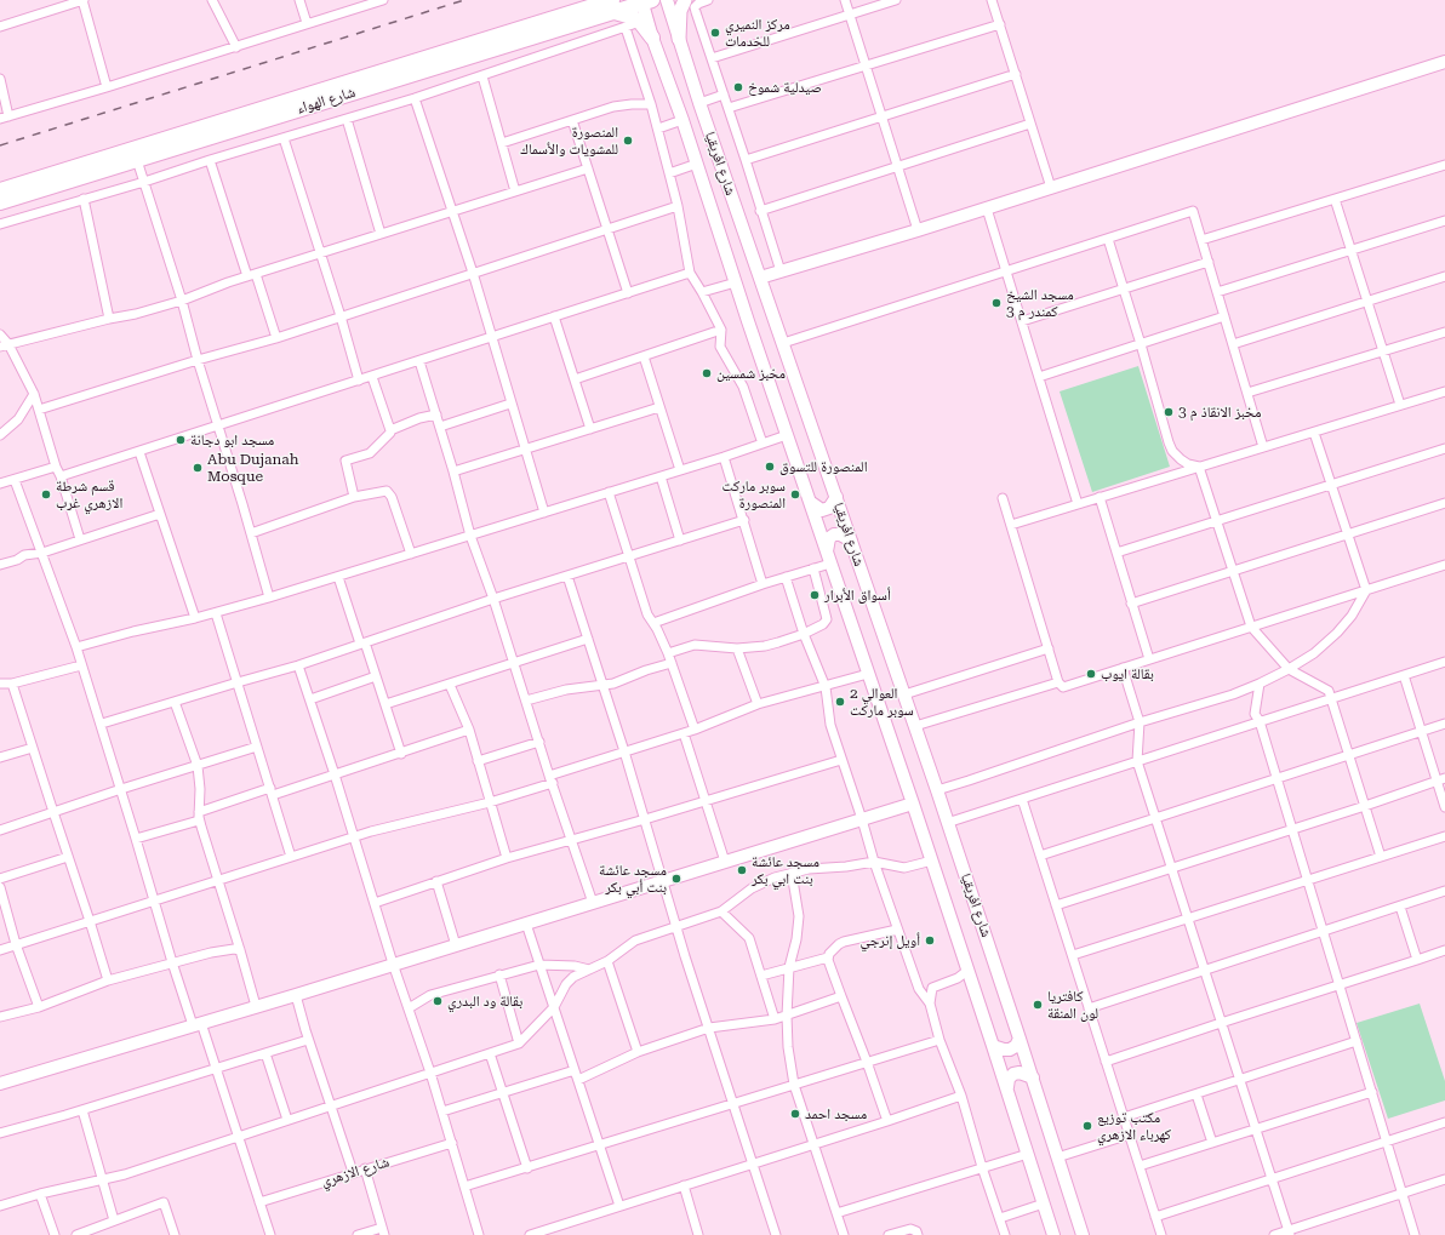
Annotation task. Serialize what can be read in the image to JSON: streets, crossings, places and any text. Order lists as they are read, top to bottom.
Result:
{
  "streets": {
    "highway": ["شارع الهواء"],
    "street": ["شارع افريقيا", "شارع الازهري"]
  },
  "crossings": [
    ["شارع الهواء", "شارع افريقيا"]
  ],
  "places": [
    "مركز النميري للخدمات",
    "صيدلية شموخ",
    "المنصورة للمشويات والأسماك",
    "مسجد الشيخ كمندر م 3",
    "مخبز شمسين",
    "مخبز الانقاذ م 3",
    "مسجد ابو دجانة",
    "المنصورة للتسوق",
    "Abu Dujanah Mosque",
    "قسم شرطة الازهري غرب",
    "سوبر ماركت المنصورة",
    "أسواق الأبرار",
    "بقالة ايوب",
    "العوالي 2 سوبر ماركت",
    "مسجد عائشة بنت ابي بكر",
    "مسجد عائشة بنت أبي بكر",
    "أويل إنرجي",
    "بقالة ود البدري",
    "كافتريا لون المنقة",
    "مسجد احمد",
    "مكتب توزيع كهرباء الازهري"
  ]
}
